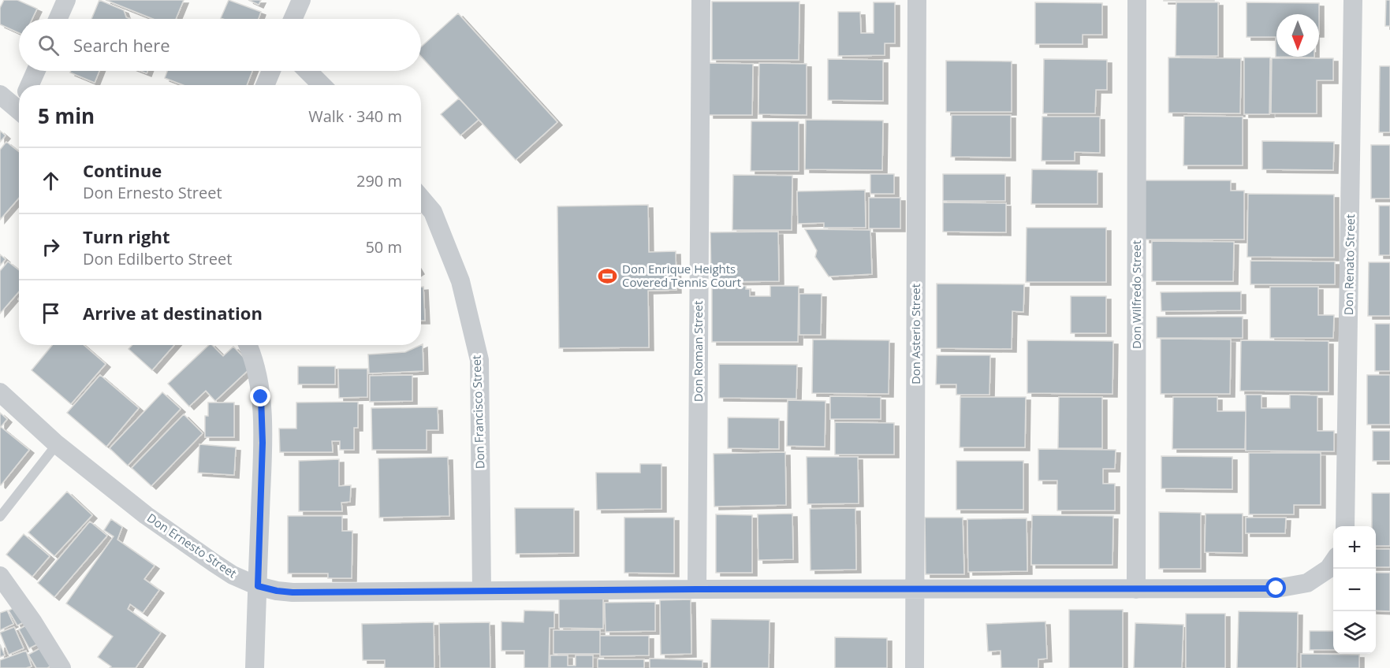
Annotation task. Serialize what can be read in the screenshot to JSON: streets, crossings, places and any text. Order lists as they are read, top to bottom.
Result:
{
  "streets": {
    "street": [
      "Don Renato Street",
      "Don Wilfredo Street",
      "Don Asterio Street",
      "Don Roman Street",
      "Don Francisco Street",
      "Don Ernesto Street"
    ]
  },
  "crossings": [
    ["Don Wilfredo Street", "Don Ernesto Street"],
    ["Don Asterio Street", "Don Ernesto Street"],
    ["Don Roman Street", "Don Ernesto Street"],
    ["Don Francisco Street", "Don Ernesto Street"]
  ],
  "places": {
    "sports": ["Don Enrique Heights Covered Tennis Court"]
  },
  "north": "bottom",
  "page": {
    "search": "Search here",
    "heading": ["5 min", "Walk · 340 m"],
    "list": [
      ["Continue", "Don Ernesto Street", "290 m"],
      ["Turn right", "Don Edilberto Street", "50 m"],
      "Arrive at destination"
    ],
    "map_buttons": ["+", "−"]
  }
}
